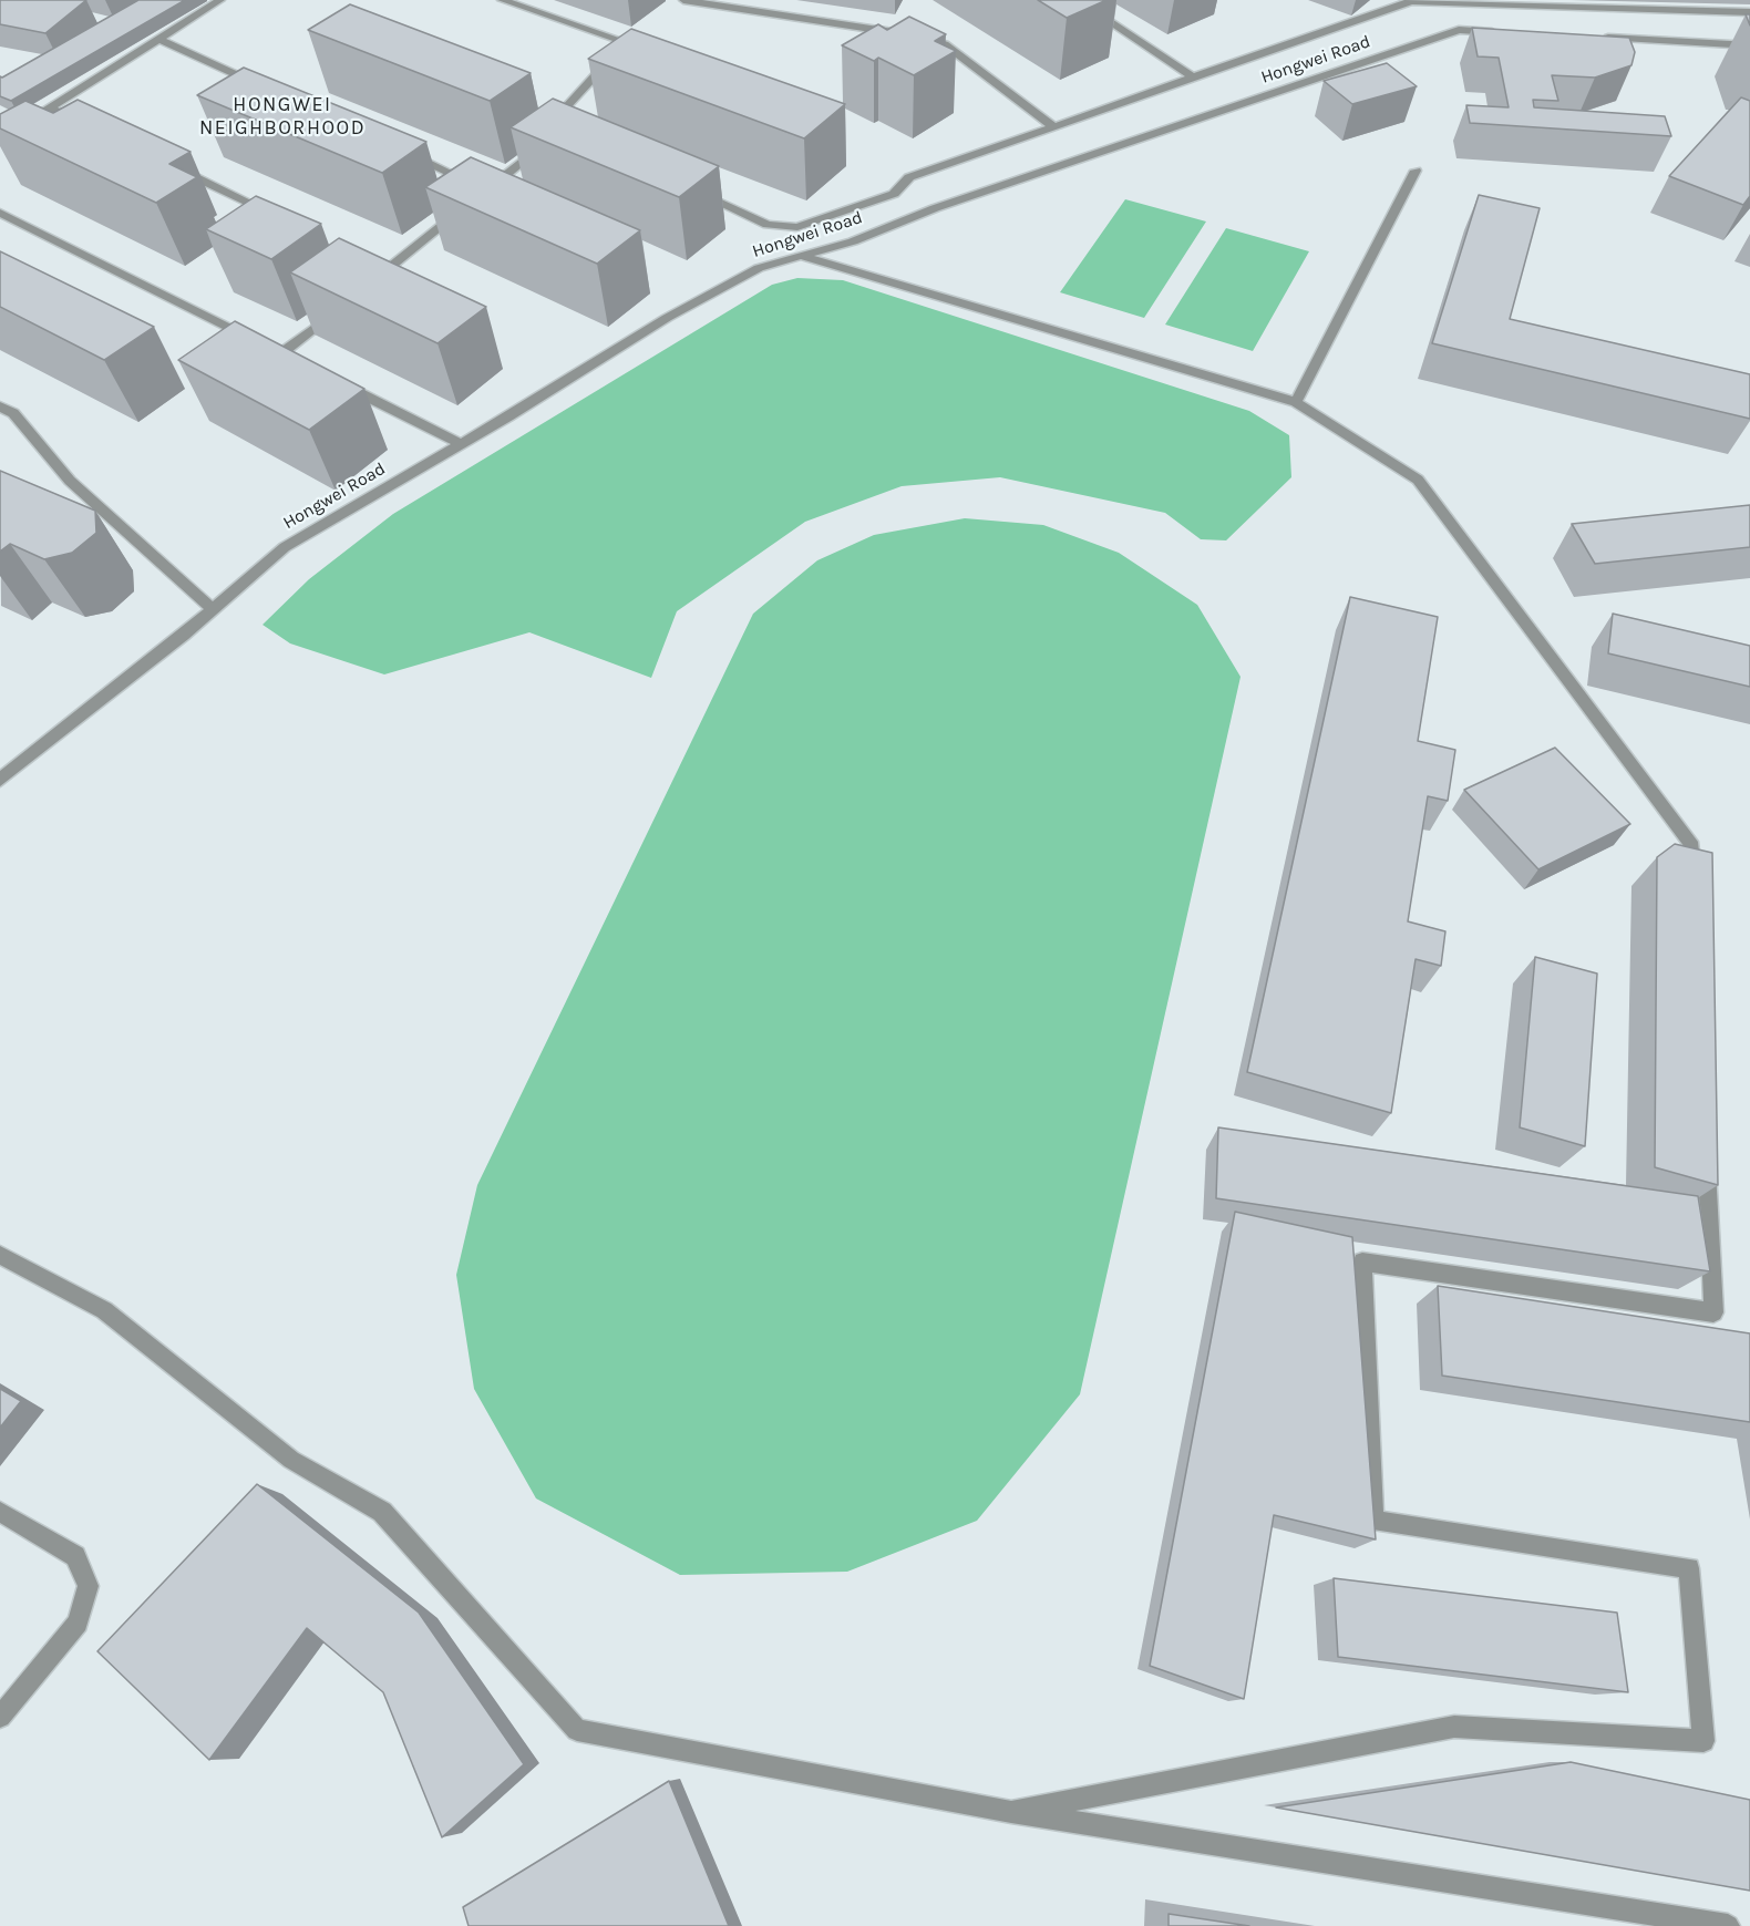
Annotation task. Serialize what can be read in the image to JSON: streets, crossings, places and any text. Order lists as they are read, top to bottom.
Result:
{
  "streets": {
    "street": ["Hongwei Road"]
  },
  "districts": ["HONGWEI NEIGHBORHOOD"]
}
